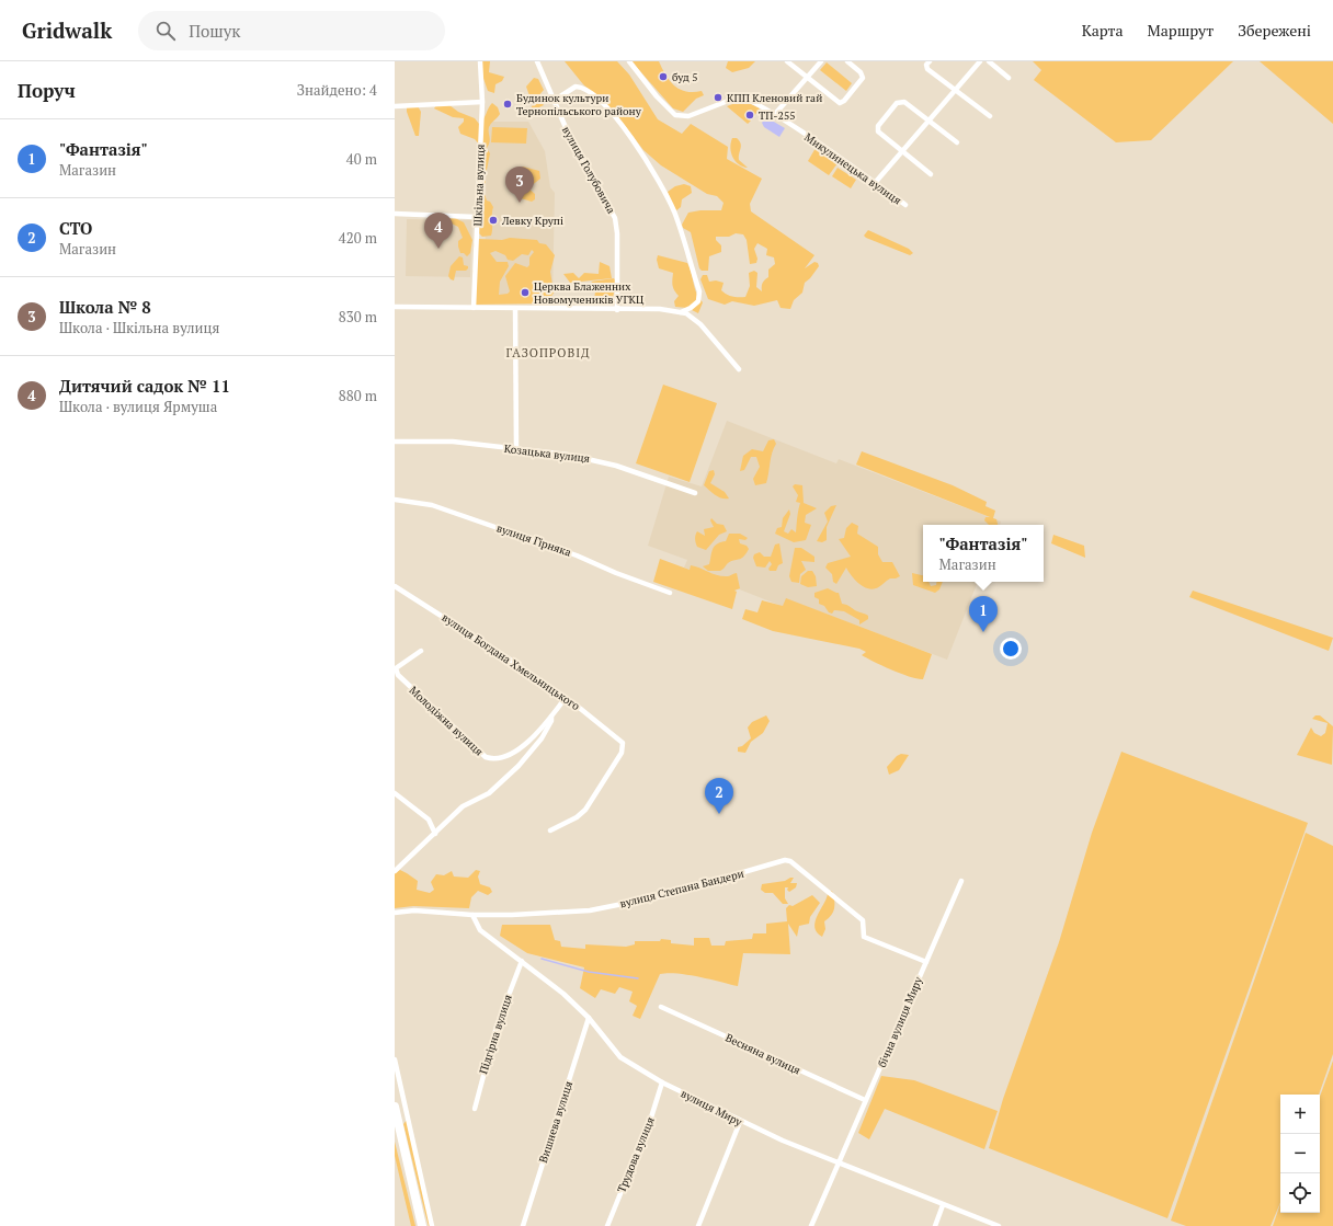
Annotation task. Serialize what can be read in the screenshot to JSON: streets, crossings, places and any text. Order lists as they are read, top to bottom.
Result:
{
  "streets": {
    "street": [
      "Микулинецька вулиця",
      "вулиця Голубовича",
      "Шкільна вулиця",
      "Козацька вулиця",
      "вулиця Гірняка",
      "вулиця Богдана Хмельницького",
      "Молодіжна вулиця",
      "вулиця Степана Бандери",
      "бічна вулиця Миру",
      "Підгірна вулиця",
      "Весняна вулиця",
      "вулиця Миру",
      "Вишнева вулиця",
      "Трудова вулиця"
    ]
  },
  "crossings": [
    ["вулиця Богдана Хмельницького", "Молодіжна вулиця"],
    ["вулиця Степана Бандери", "бічна вулиця Миру"],
    ["вулиця Степана Бандери", "вулиця Миру"],
    ["бічна вулиця Миру", "Весняна вулиця"],
    ["бічна вулиця Миру", "вулиця Миру"],
    ["Підгірна вулиця", "вулиця Миру"],
    ["вулиця Миру", "Вишнева вулиця"],
    ["вулиця Миру", "Трудова вулиця"]
  ],
  "districts": ["ГАЗОПРОВІД"],
  "places": [
    "буд 5",
    "КПП Кленовий гай",
    "Будинок культури Тернопільського району",
    "ТП-255",
    "Левку Крупі",
    "Церква Блаженних Новомучеників УГКЦ"
  ],
  "page": {
    "header": "Gridwalk",
    "search": "Пошук",
    "nav": ["Карта", "Маршрут", "Збережені"],
    "heading": ["Поруч", "Знайдено: 4"],
    "list": [
      {
        "mark": "1",
        "name": "\"Фантазія\"",
        "note": "Магазин",
        "value": "40 m"
      },
      {
        "mark": "2",
        "name": "СТО",
        "note": "Магазин",
        "value": "420 m"
      },
      {
        "mark": "3",
        "name": "Школа № 8",
        "note": "Школа · Шкільна вулиця",
        "value": "830 m"
      },
      {
        "mark": "4",
        "name": "Дитячий садок № 11",
        "note": "Школа · вулиця Ярмуша",
        "value": "880 m"
      }
    ],
    "pins": [
      "3",
      "4",
      "1",
      "2"
    ],
    "popup": ["\"Фантазія\"", "Магазин"],
    "map_buttons": ["+", "−"]
  }
}
